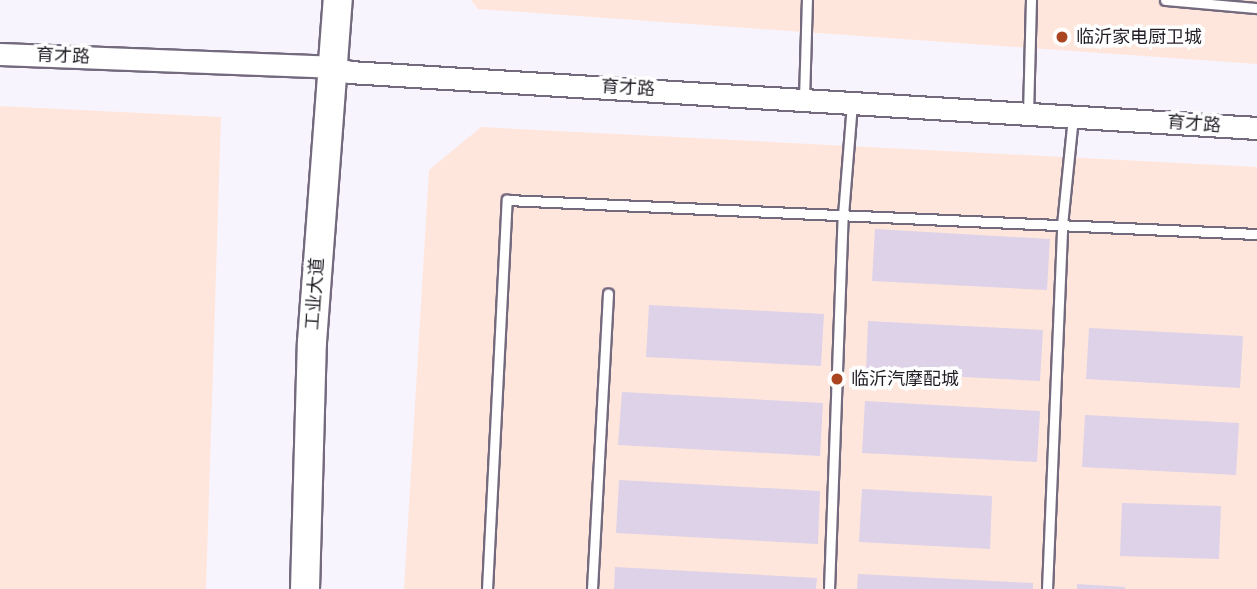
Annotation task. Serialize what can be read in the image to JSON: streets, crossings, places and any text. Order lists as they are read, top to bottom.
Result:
{
  "streets": {
    "main road": ["工业大道"],
    "street": ["育才路"]
  },
  "crossings": [
    ["育才路", "工业大道"]
  ],
  "places": ["临沂家电厨卫城", "临沂汽摩配城"]
}
